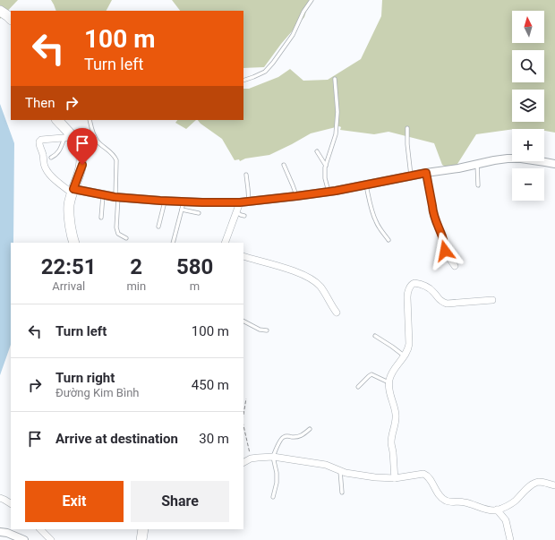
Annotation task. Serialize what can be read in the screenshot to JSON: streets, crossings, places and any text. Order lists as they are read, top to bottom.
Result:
{
  "north": "top",
  "page": {
    "map_buttons": ["+", "−"],
    "turn": ["100 m", "Turn left"],
    "then": "Then",
    "eta": [
      "22:51",
      "Arrival",
      "2",
      "min",
      "580",
      "m"
    ],
    "list": [
      {
        "name": "Turn left",
        "value": "100 m"
      },
      {
        "name": "Turn right",
        "note": "Đường Kim Bình",
        "value": "450 m"
      },
      {
        "name": "Arrive at destination",
        "value": "30 m"
      }
    ],
    "buttons": ["Exit", "Share"]
  }
}
